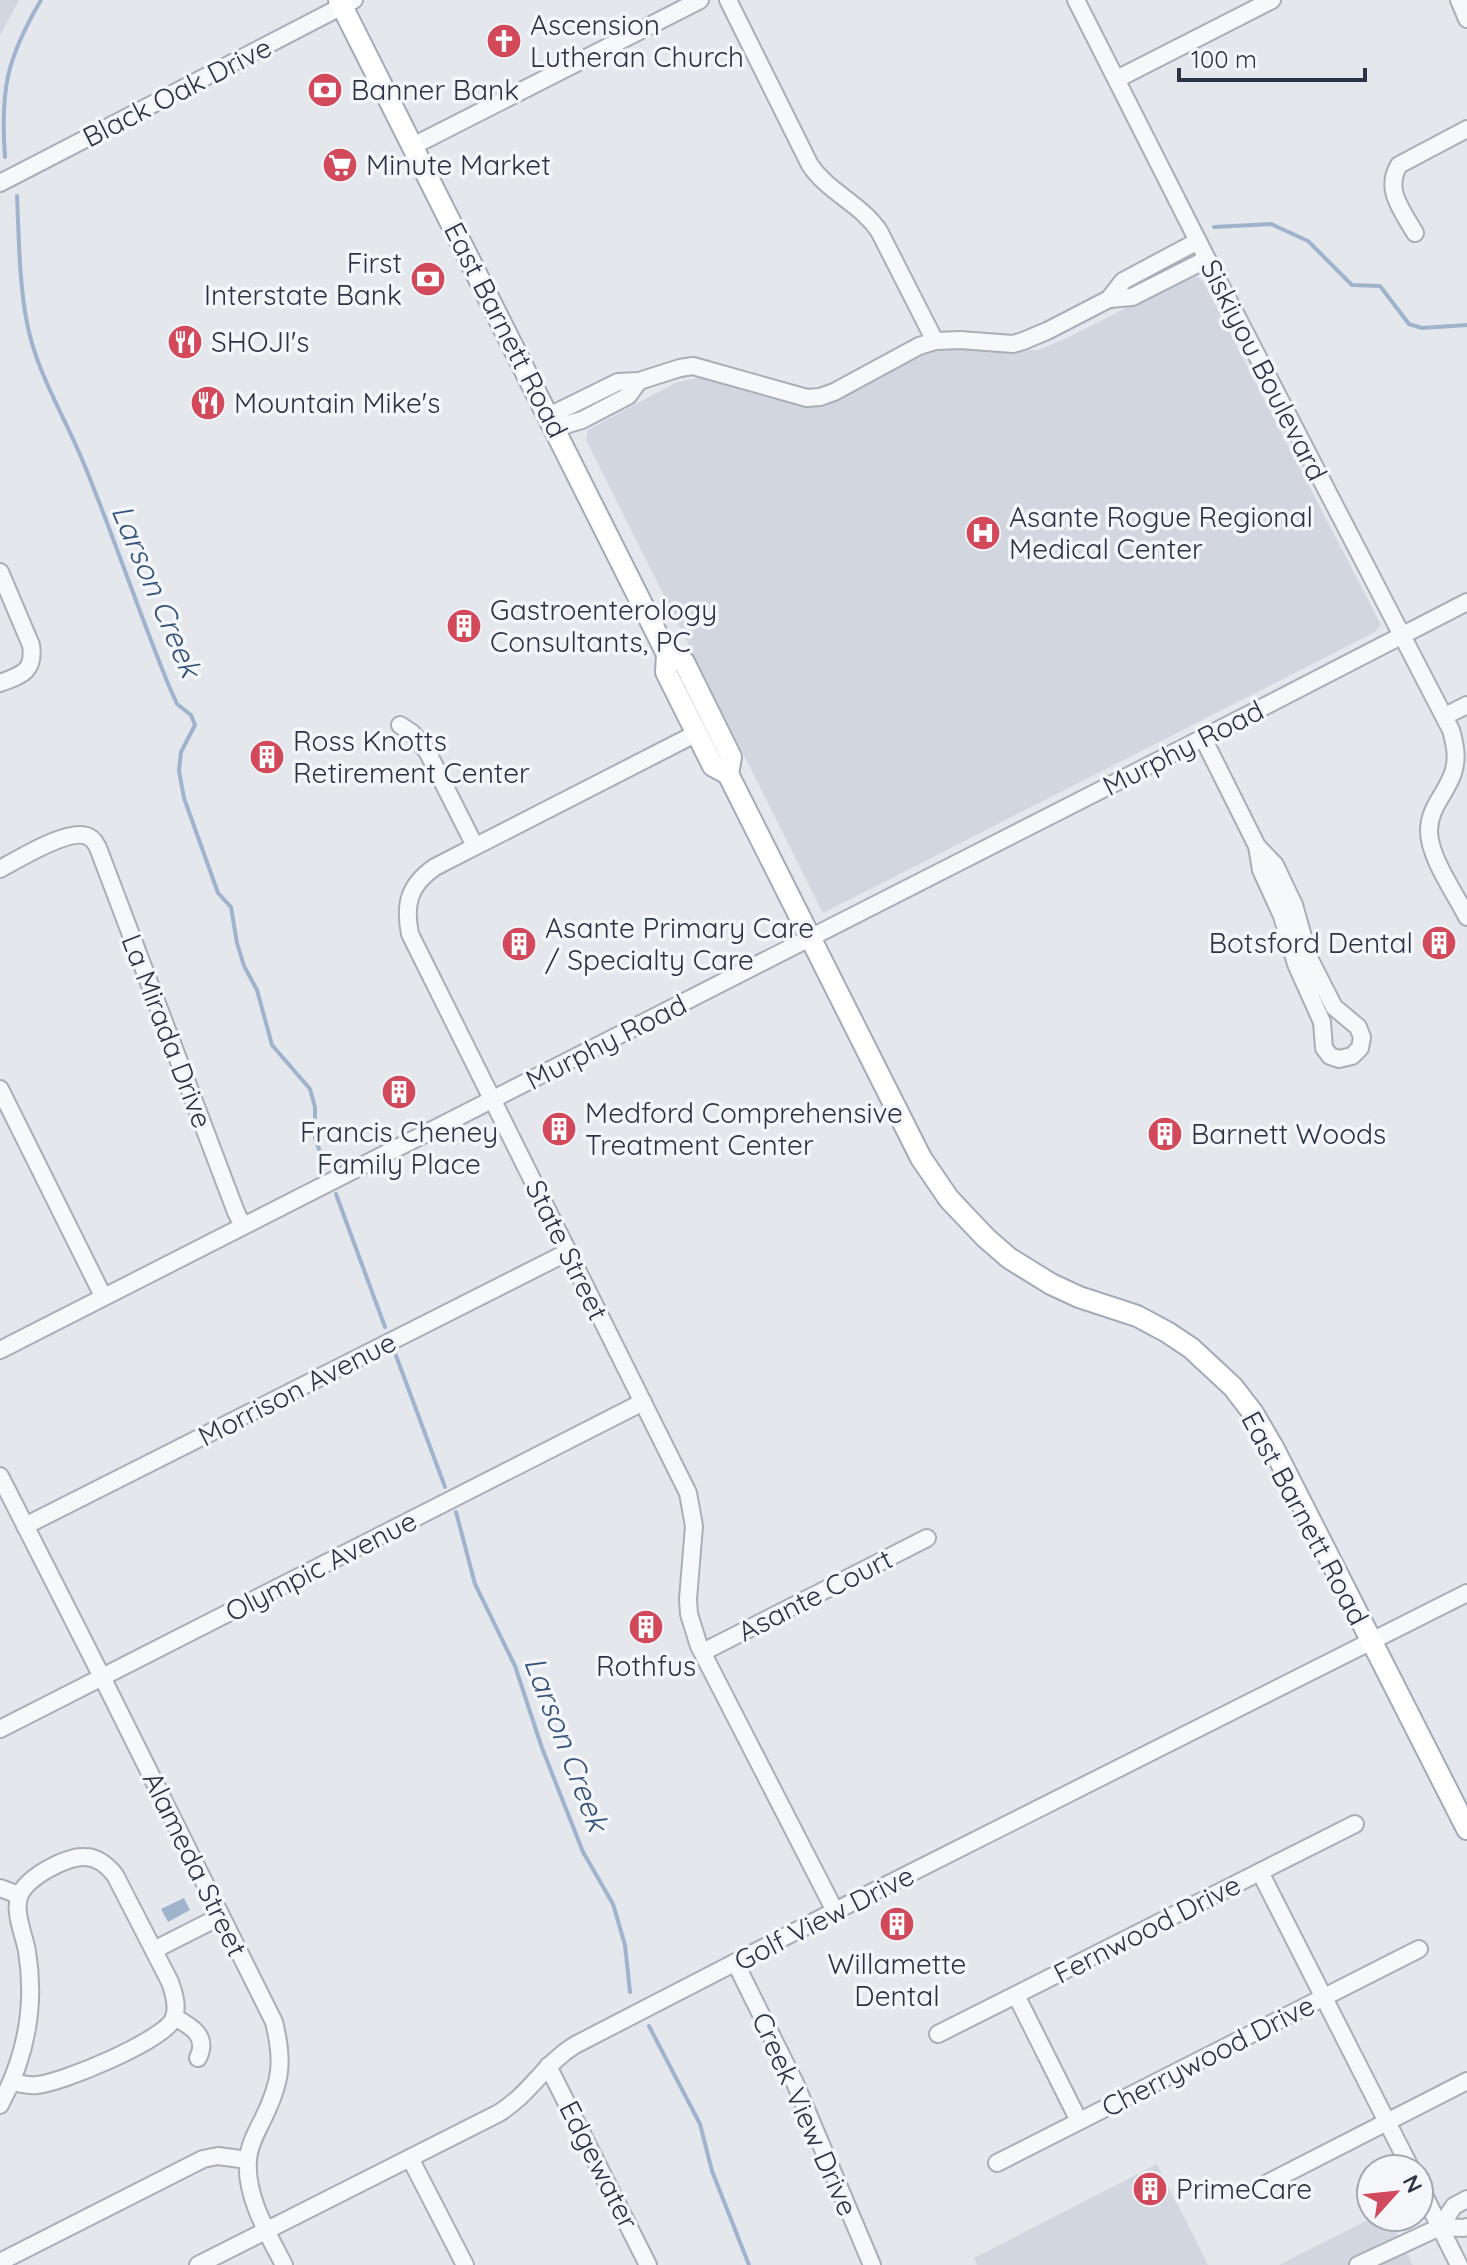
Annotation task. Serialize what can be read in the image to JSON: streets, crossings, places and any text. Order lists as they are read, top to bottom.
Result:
{
  "streets": {
    "main road": ["East Barnett Road"],
    "street": [
      "Black Oak Drive",
      "Siskiyou Boulevard",
      "Murphy Road",
      "La Mirada Drive",
      "State Street",
      "Morrison Avenue",
      "Olympic Avenue",
      "Asante Court",
      "Alameda Street",
      "Golf View Drive",
      "Fernwood Drive",
      "Cherrywood Drive",
      "Creek View Drive",
      "Edgewater"
    ]
  },
  "crossings": [
    ["Black Oak Drive", "East Barnett Road"],
    ["East Barnett Road", "Murphy Road"],
    ["East Barnett Road", "State Street"],
    ["East Barnett Road", "Golf View Drive"],
    ["Siskiyou Boulevard", "Murphy Road"],
    ["Murphy Road", "La Mirada Drive"],
    ["Murphy Road", "State Street"],
    ["State Street", "Morrison Avenue"],
    ["State Street", "Olympic Avenue"],
    ["State Street", "Asante Court"],
    ["State Street", "Golf View Drive"],
    ["Morrison Avenue", "Alameda Street"],
    ["Olympic Avenue", "Alameda Street"],
    ["Alameda Street", "Golf View Drive"],
    ["Golf View Drive", "Creek View Drive"],
    ["Golf View Drive", "Edgewater"]
  ],
  "water": ["Larson Creek"],
  "places": {
    "church": ["Ascension Lutheran Church"],
    "bank": ["Banner Bank", "First Interstate Bank"],
    "supermarket": ["Minute Market"],
    "restaurant": ["SHOJI's", "Mountain Mike's"],
    "hospital": ["Asante Rogue Regional Medical Center"],
    "building": [
      "Gastroenterology Consultants, PC",
      "Ross Knotts Retirement Center",
      "Botsford Dental",
      "Asante Primary Care / Specialty Care",
      "Francis Cheney Family Place",
      "Medford Comprehensive Treatment Center",
      "Barnett Woods",
      "Rothfus",
      "Willamette Dental",
      "PrimeCare"
    ]
  },
  "scale_bar": "100 m",
  "north": "top right"
}
